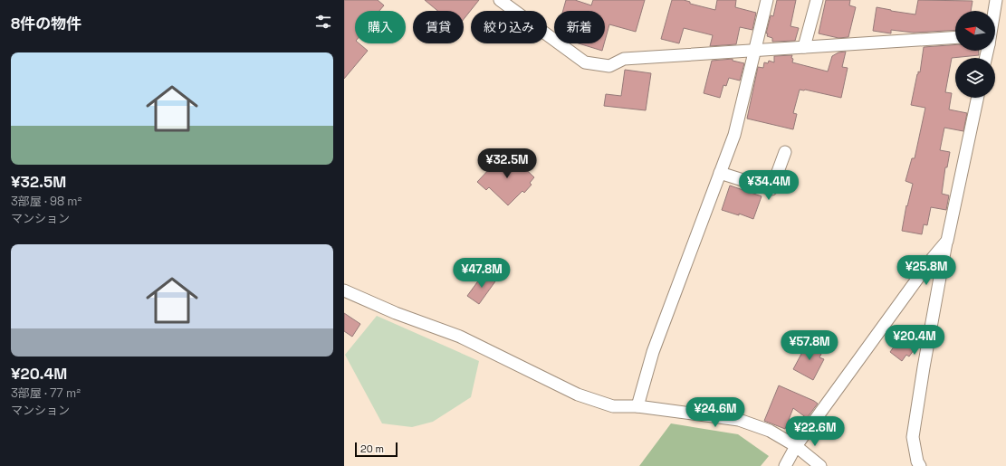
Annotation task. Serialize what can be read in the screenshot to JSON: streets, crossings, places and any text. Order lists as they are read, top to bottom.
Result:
{
  "scale_bar": "20 m",
  "north": "left",
  "page": {
    "heading": "8件の物件",
    "chip": [
      "購入",
      "賃貸",
      "絞り込み",
      "新着"
    ],
    "list": [
      {
        "name": "¥32.5M",
        "note": "3部屋 · 98 m² · マンション"
      },
      {
        "name": "¥20.4M",
        "note": "3部屋 · 77 m² · マンション"
      }
    ],
    "price": [
      "¥32.5M",
      "¥34.4M",
      "¥25.8M",
      "¥47.8M",
      "¥20.4M",
      "¥57.8M",
      "¥24.6M",
      "¥22.6M"
    ],
    "scale": "20 m"
  }
}
